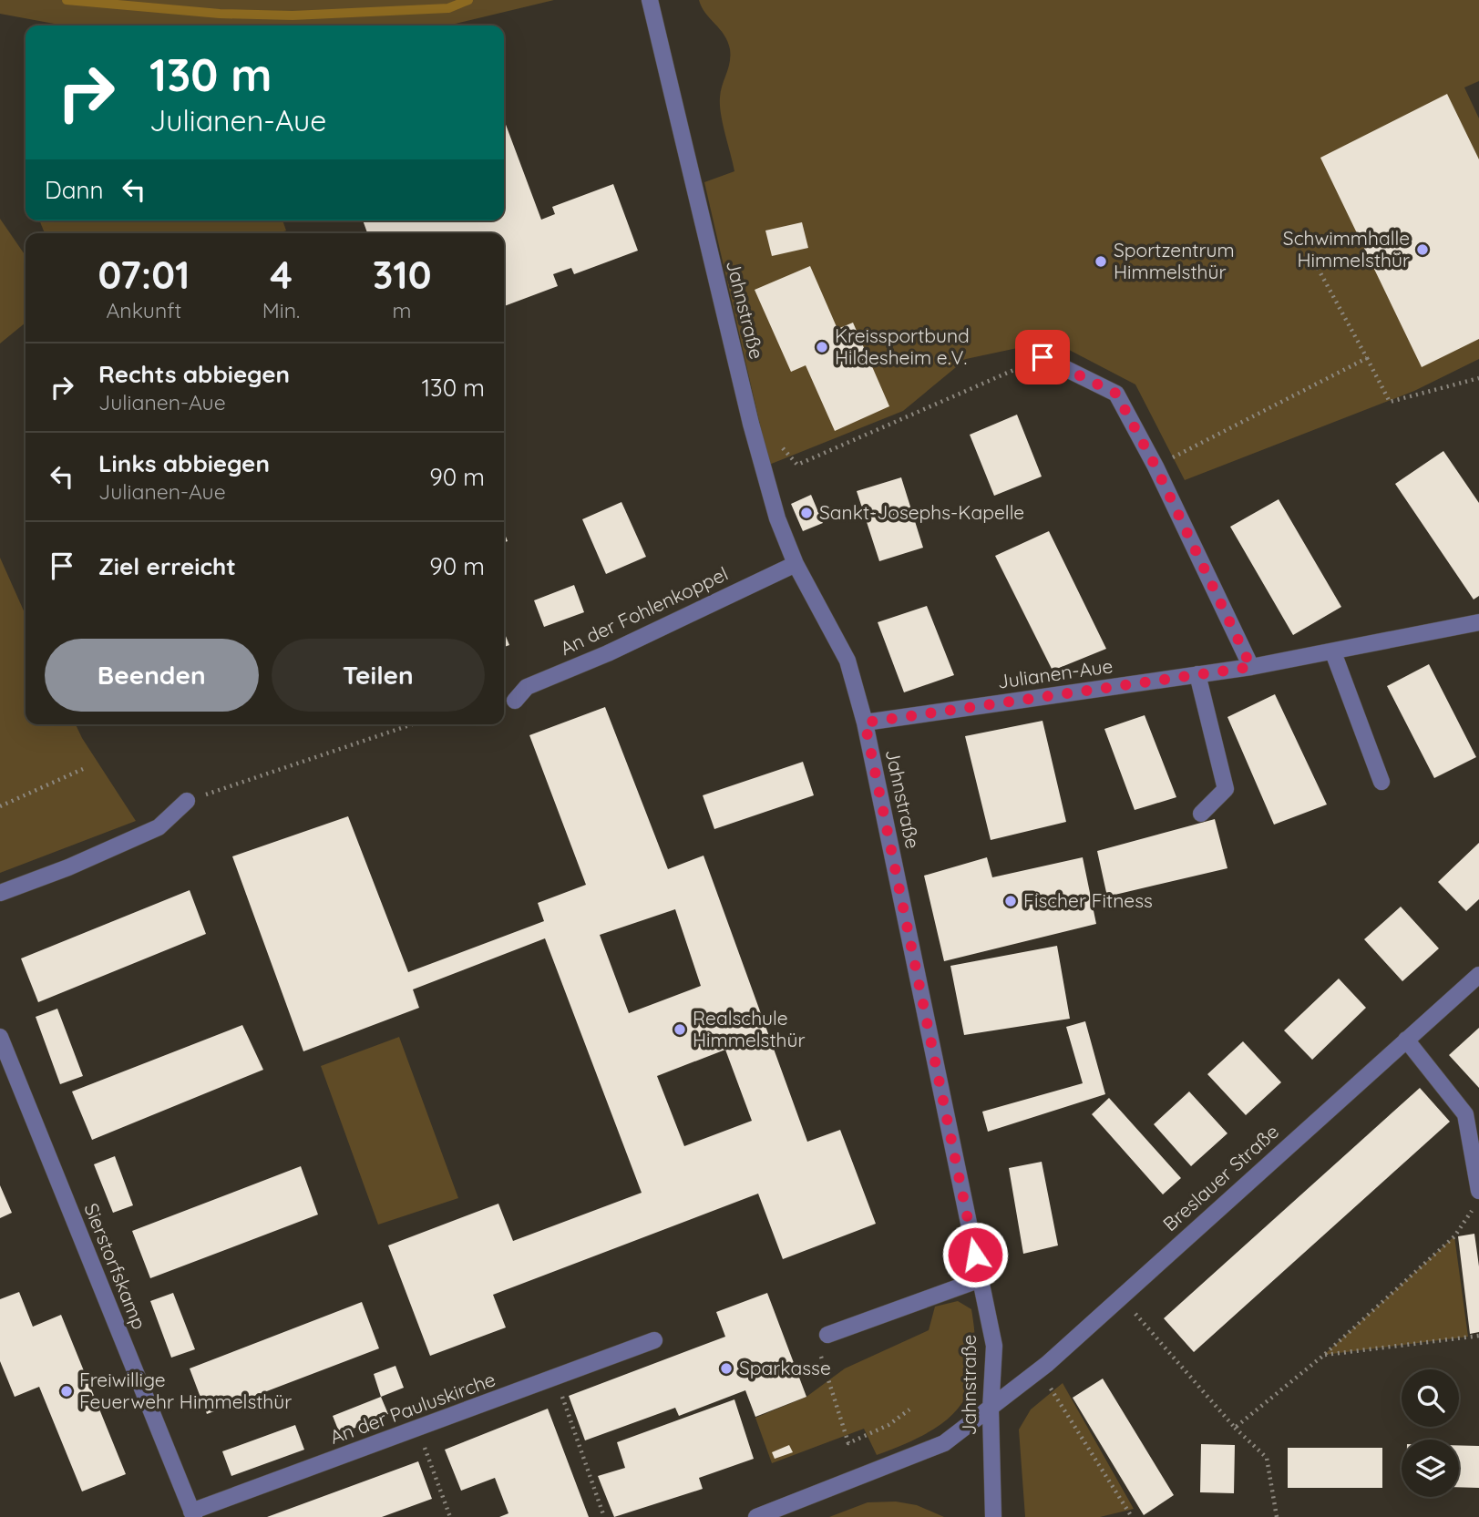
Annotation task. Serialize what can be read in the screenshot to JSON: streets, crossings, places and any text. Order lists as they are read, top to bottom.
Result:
{
  "streets": {
    "street": [
      "Jahnstraße",
      "An der Fohlenkoppel",
      "Julianen-Aue",
      "Breslauer Straße",
      "Sierstorfskamp",
      "An der Pauluskirche"
    ]
  },
  "crossings": [
    ["Jahnstraße", "An der Fohlenkoppel"],
    ["Jahnstraße", "Julianen-Aue"],
    ["Jahnstraße", "Breslauer Straße"],
    ["Sierstorfskamp", "An der Pauluskirche"]
  ],
  "places": [
    "Schwimmhalle Himmelsthür",
    "Sportzentrum Himmelsthür",
    "Kreissportbund Hildesheim e.V.",
    "Sankt-Josephs-Kapelle",
    "Fischer Fitness",
    "Realschule Himmelsthür",
    "Sparkasse",
    "Freiwillige Feuerwehr Himmelsthür"
  ],
  "page": {
    "turn": ["130 m", "Julianen-Aue"],
    "then": "Dann",
    "eta": [
      "07:01",
      "Ankunft",
      "4",
      "Min.",
      "310",
      "m"
    ],
    "list": [
      {
        "name": "Rechts abbiegen",
        "note": "Julianen-Aue",
        "value": "130 m"
      },
      {
        "name": "Links abbiegen",
        "note": "Julianen-Aue",
        "value": "90 m"
      },
      {
        "name": "Ziel erreicht",
        "value": "90 m"
      }
    ],
    "buttons": ["Beenden", "Teilen"]
  }
}
